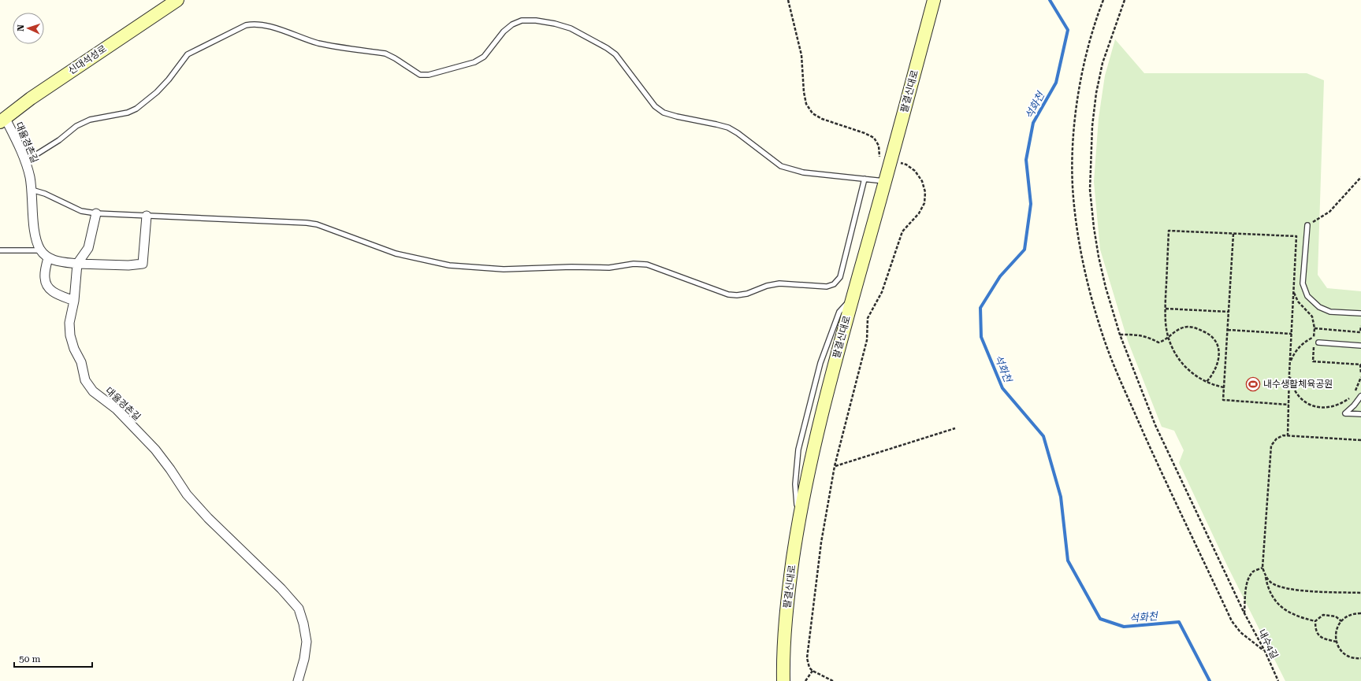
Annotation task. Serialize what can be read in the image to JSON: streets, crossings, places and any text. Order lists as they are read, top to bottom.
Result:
{
  "streets": {
    "main road": ["신대석성로", "팔결신대로"],
    "street": ["대율경촌길"],
    "path": ["내수4길"]
  },
  "crossings": [
    ["신대석성로", "대율경촌길"]
  ],
  "water": ["석화천"],
  "places": {
    "sports": ["내수생활체육공원"]
  },
  "scale_bar": "50 m",
  "north": "left"
}
